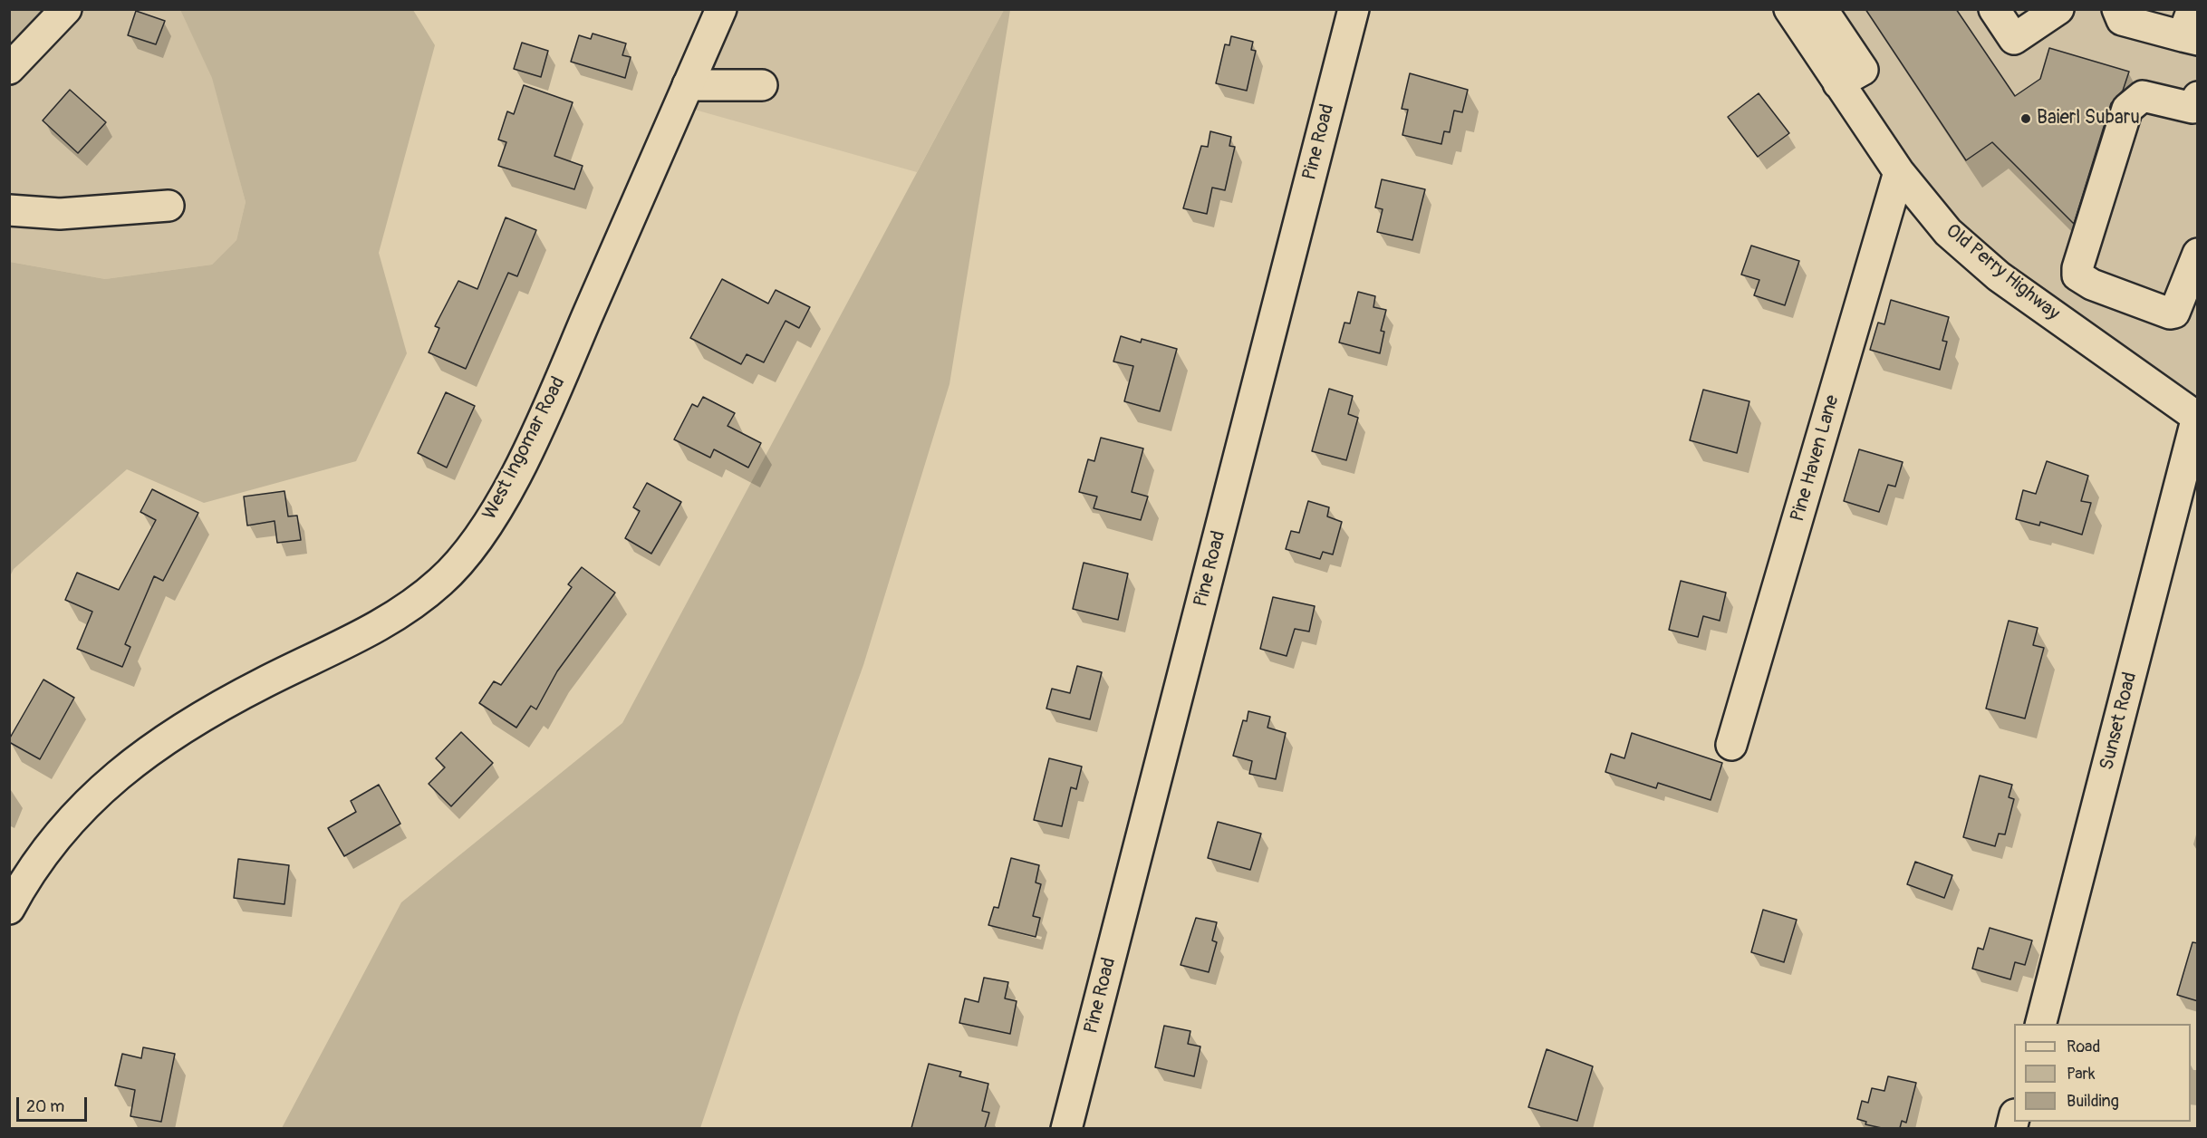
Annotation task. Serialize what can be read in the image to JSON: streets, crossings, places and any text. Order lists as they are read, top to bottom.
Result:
{
  "streets": {
    "street": [
      "Pine Road",
      "Old Perry Highway",
      "West Ingomar Road",
      "Pine Haven Lane",
      "Sunset Road"
    ]
  },
  "crossings": [
    ["Old Perry Highway", "Pine Haven Lane"],
    ["Old Perry Highway", "Sunset Road"]
  ],
  "places": ["Baierl Subaru"],
  "legend": ["Road", "Park", "Building"],
  "scale_bar": "20 m"
}
